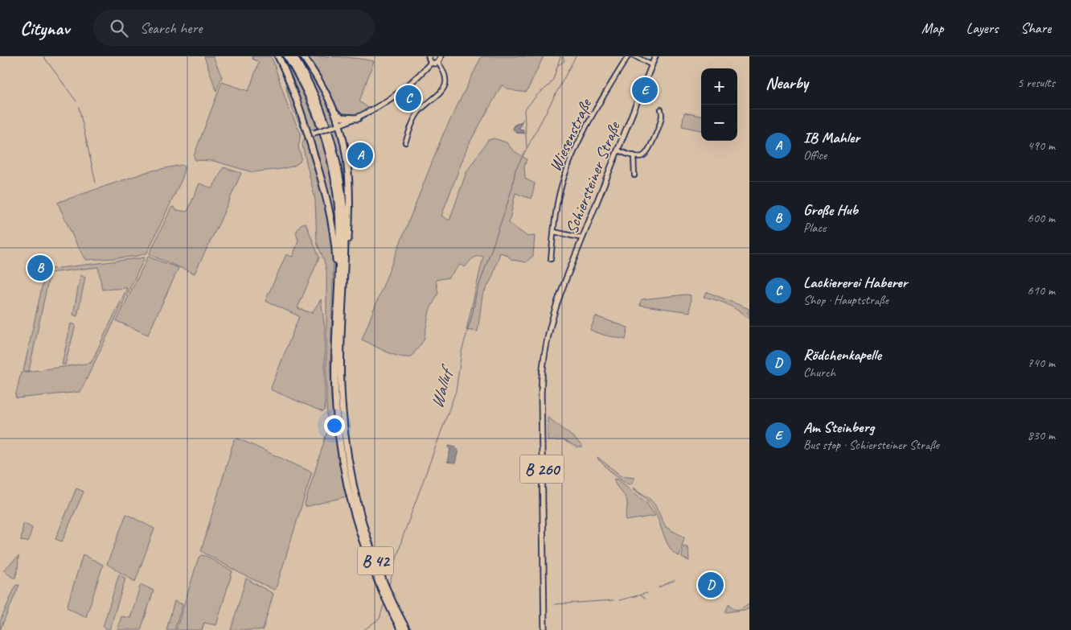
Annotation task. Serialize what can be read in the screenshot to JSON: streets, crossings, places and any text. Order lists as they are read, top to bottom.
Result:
{
  "streets": {
    "highway": ["B 42"],
    "main road": ["Schiersteiner Straße", "B 260"],
    "street": ["Wiesenstraße"]
  },
  "water": ["Walluf"],
  "page": {
    "header": "Citynav",
    "search": "Search here",
    "nav": ["Map", "Layers", "Share"],
    "heading": ["Nearby", "5 results"],
    "map_buttons": ["+", "−"],
    "pins": [
      "E",
      "C",
      "A",
      "B",
      "D"
    ],
    "list": [
      {
        "mark": "A",
        "name": "IB Mahler",
        "note": "Office",
        "value": "490 m"
      },
      {
        "mark": "B",
        "name": "Große Hub",
        "note": "Place",
        "value": "600 m"
      },
      {
        "mark": "C",
        "name": "Lackiererei Haberer",
        "note": "Shop · Hauptstraße",
        "value": "610 m"
      },
      {
        "mark": "D",
        "name": "Rödchenkapelle",
        "note": "Church",
        "value": "740 m"
      },
      {
        "mark": "E",
        "name": "Am Steinberg",
        "note": "Bus stop · Schiersteiner Straße",
        "value": "830 m"
      }
    ]
  }
}
